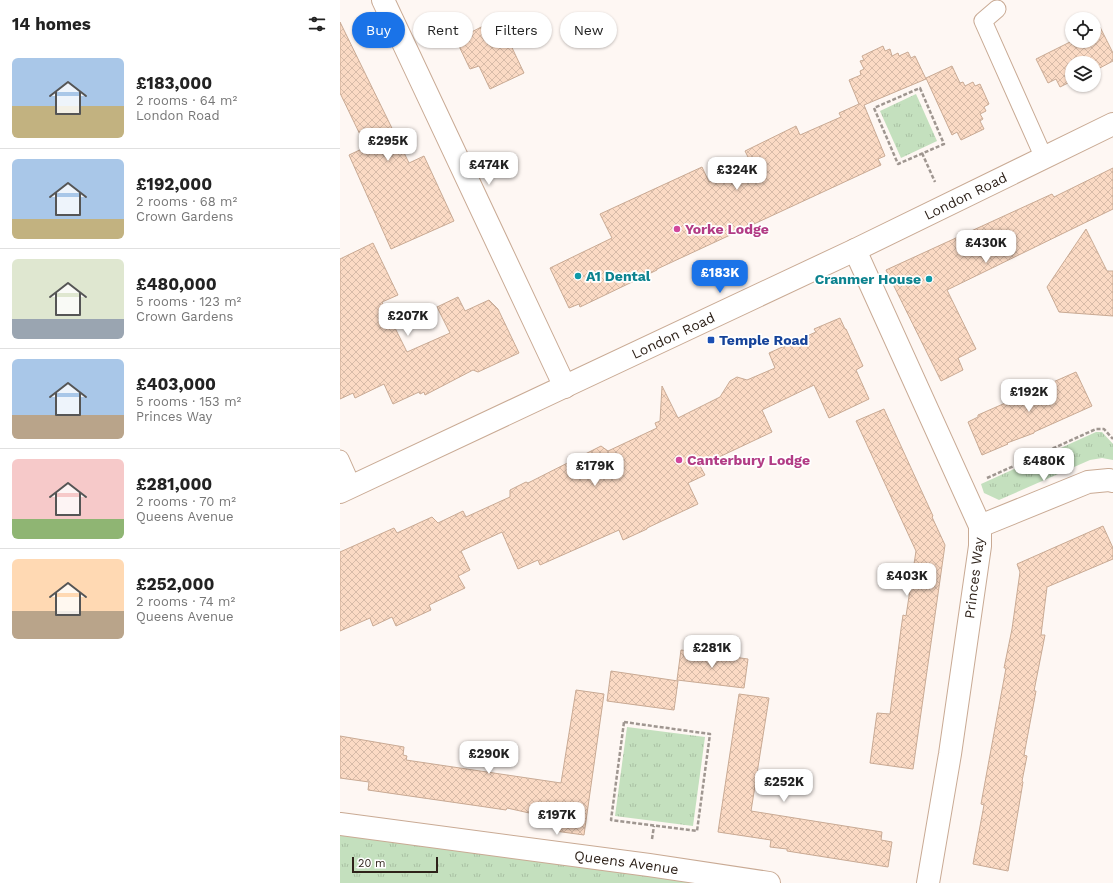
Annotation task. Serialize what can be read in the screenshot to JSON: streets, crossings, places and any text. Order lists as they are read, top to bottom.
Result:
{
  "streets": {
    "street": ["London Road", "Princes Way", "Queens Avenue"]
  },
  "crossings": [
    ["London Road", "Princes Way"]
  ],
  "places": {
    "other": [
      "Yorke Lodge",
      "A1 Dental",
      "Cranmer House",
      "Canterbury Lodge"
    ],
    "transit": ["Temple Road"]
  },
  "scale_bar": "20 m",
  "page": {
    "heading": "14 homes",
    "chip": [
      "Buy",
      "Rent",
      "Filters",
      "New"
    ],
    "list": [
      {
        "name": "£183,000",
        "note": "2 rooms · 64 m² · London Road"
      },
      {
        "name": "£192,000",
        "note": "2 rooms · 68 m² · Crown Gardens"
      },
      {
        "name": "£480,000",
        "note": "5 rooms · 123 m² · Crown Gardens"
      },
      {
        "name": "£403,000",
        "note": "5 rooms · 153 m² · Princes Way"
      },
      {
        "name": "£281,000",
        "note": "2 rooms · 70 m² · Queens Avenue"
      },
      {
        "name": "£252,000",
        "note": "2 rooms · 74 m² · Queens Avenue"
      }
    ],
    "price": [
      "£295K",
      "£474K",
      "£324K",
      "£430K",
      "£183K",
      "£207K",
      "£192K",
      "£480K",
      "£179K",
      "£403K",
      "£281K",
      "£290K",
      "£252K",
      "£197K"
    ],
    "scale": "20 m"
  }
}
